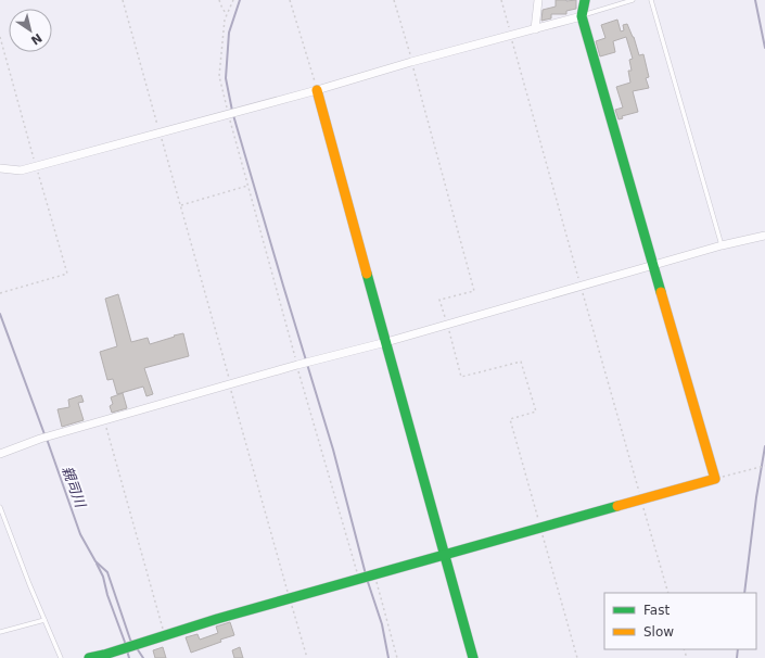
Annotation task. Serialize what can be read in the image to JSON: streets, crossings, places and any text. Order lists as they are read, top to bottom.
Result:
{
  "water": ["親司川"],
  "legend": ["Fast", "Slow"],
  "north": "bottom right"
}
